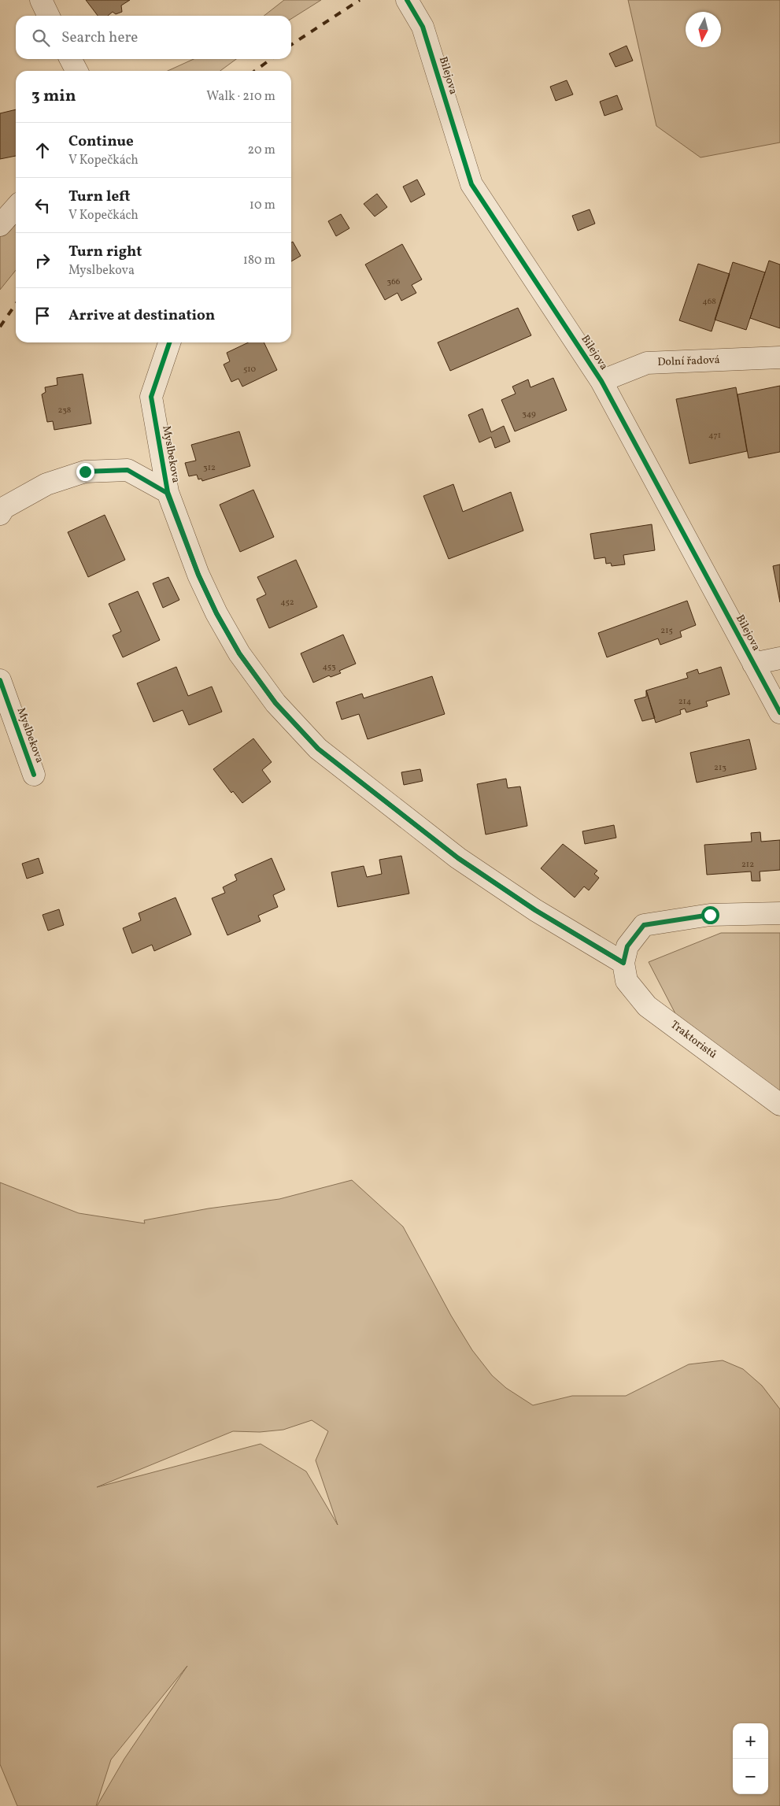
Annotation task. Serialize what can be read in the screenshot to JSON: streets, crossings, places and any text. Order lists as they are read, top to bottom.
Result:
{
  "streets": {
    "street": [
      "Bilejova",
      "Dolní řadová",
      "Myslbekova",
      "Traktoristů"
    ]
  },
  "crossings": [
    ["Bilejova", "Dolní řadová"],
    ["Myslbekova", "Traktoristů"]
  ],
  "house_numbers": [
    "366",
    "468",
    "510",
    "238",
    "349",
    "471",
    "312",
    "452",
    "215",
    "453",
    "214",
    "213",
    "212"
  ],
  "north": "bottom",
  "page": {
    "search": "Search here",
    "heading": ["3 min", "Walk · 210 m"],
    "list": [
      ["Continue", "V Kopečkách", "20 m"],
      ["Turn left", "V Kopečkách", "10 m"],
      ["Turn right", "Myslbekova", "180 m"],
      "Arrive at destination"
    ],
    "map_buttons": ["+", "−"]
  }
}
